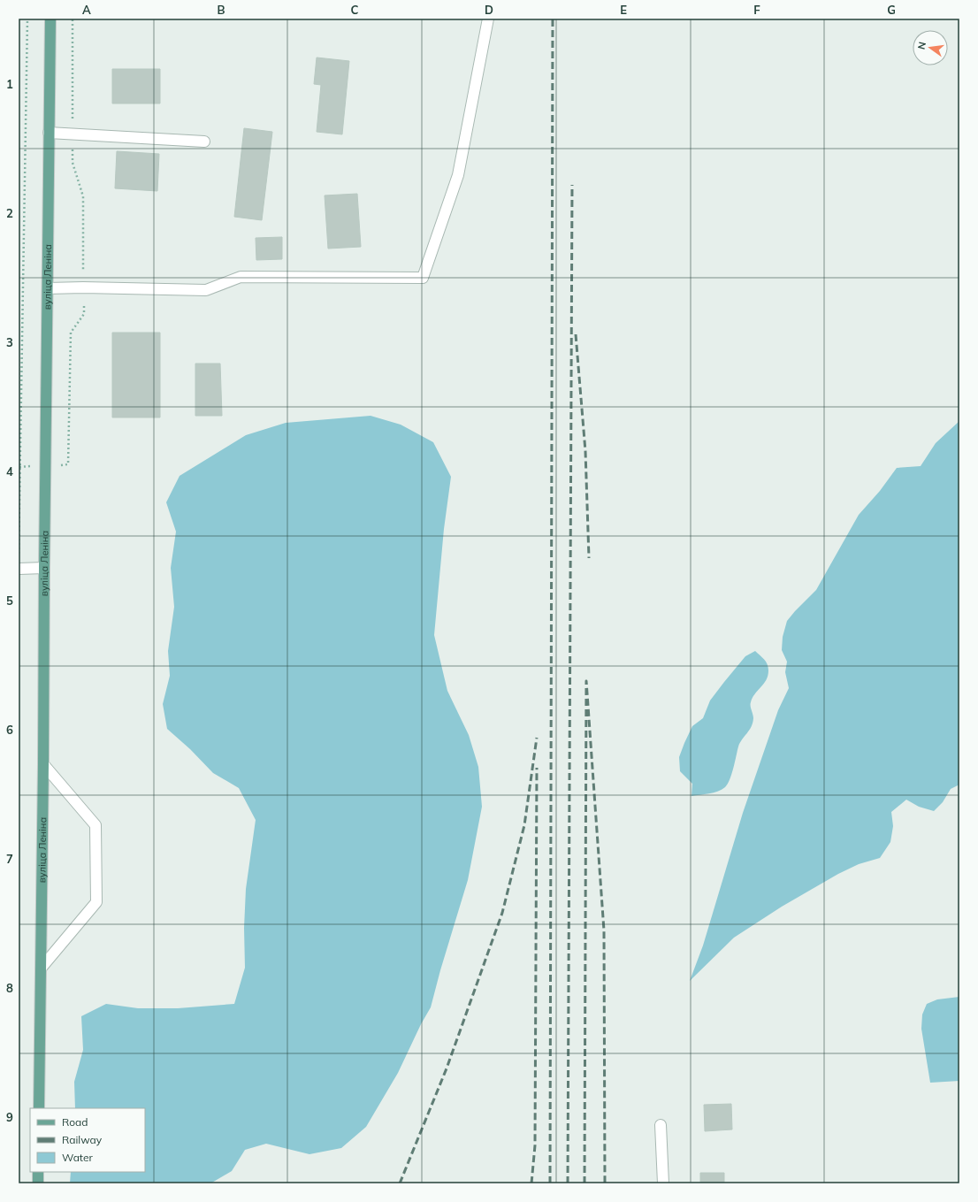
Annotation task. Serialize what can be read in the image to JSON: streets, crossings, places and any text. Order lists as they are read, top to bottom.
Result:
{
  "streets": {
    "main road": ["вуліца Леніна"]
  },
  "legend": ["Road", "Railway", "Water"],
  "north": "left",
  "grid": {
    "columns": [
      "A",
      "B",
      "C",
      "D",
      "E",
      "F",
      "G"
    ],
    "rows": [
      "1",
      "2",
      "3",
      "4",
      "5",
      "6",
      "7",
      "8",
      "9"
    ]
  }
}
